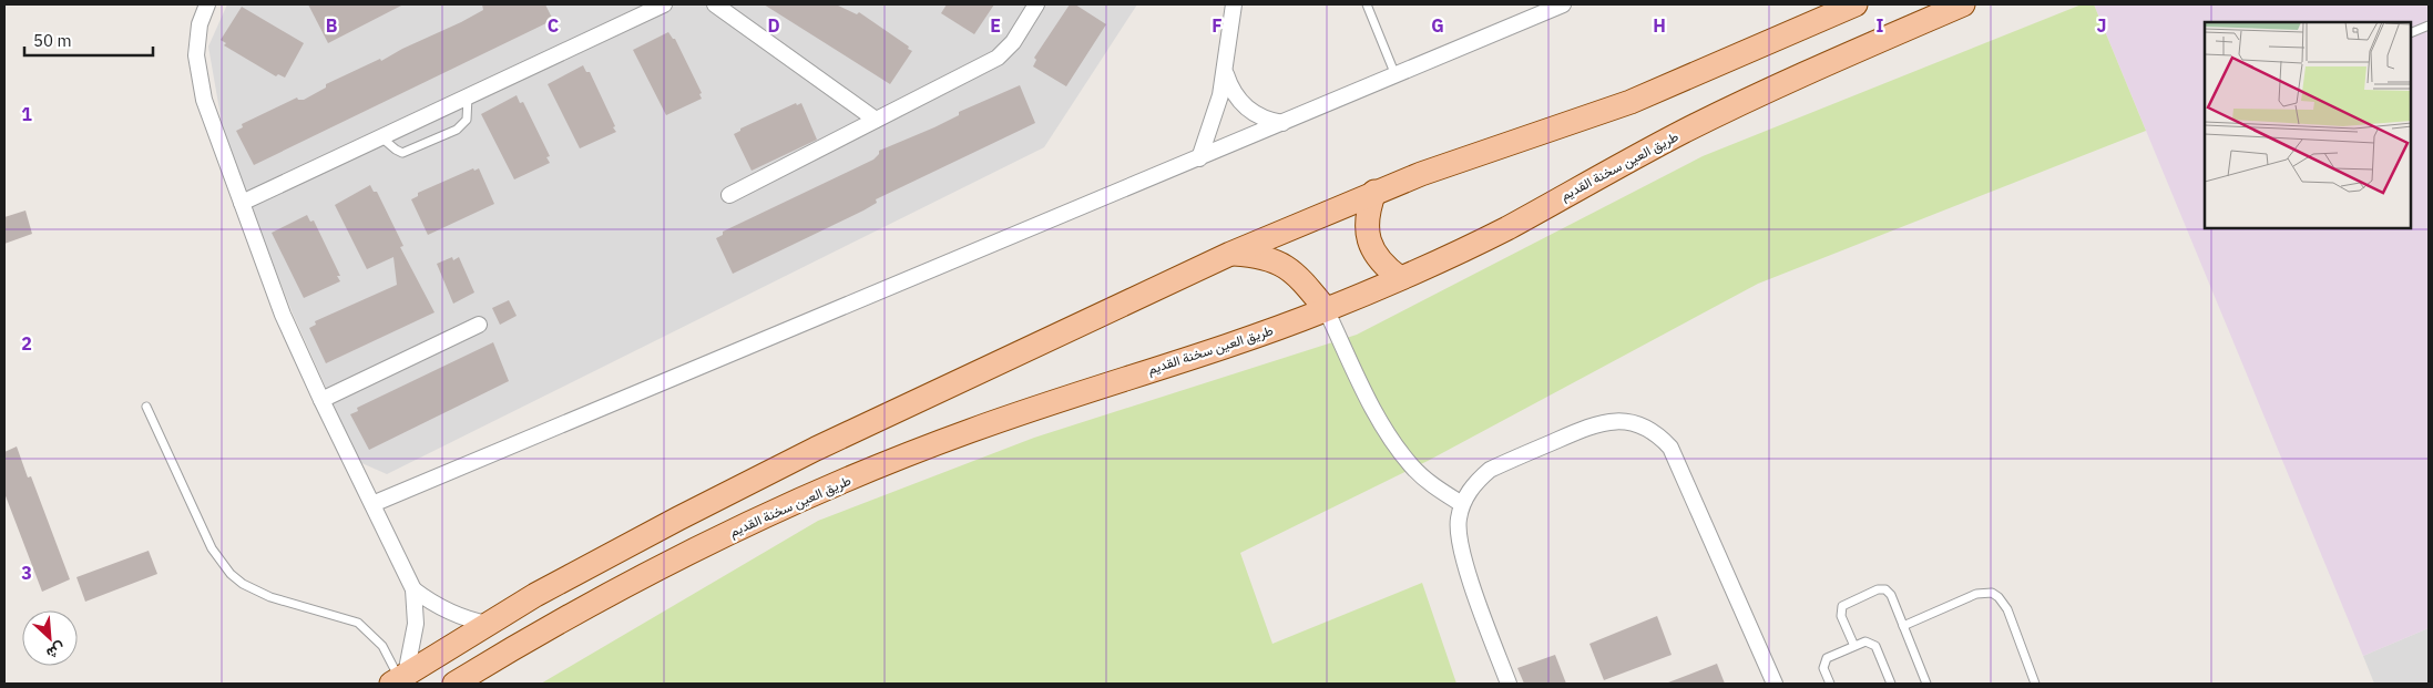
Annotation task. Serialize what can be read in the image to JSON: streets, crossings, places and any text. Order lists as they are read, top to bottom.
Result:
{
  "streets": {
    "main road": ["طريق العين سخنة القديم"]
  },
  "scale_bar": "50 m",
  "north": "bottom right",
  "grid": {
    "columns": [
      "B",
      "C",
      "D",
      "E",
      "F",
      "G",
      "H",
      "I",
      "J"
    ],
    "rows": ["1", "2", "3"]
  }
}
